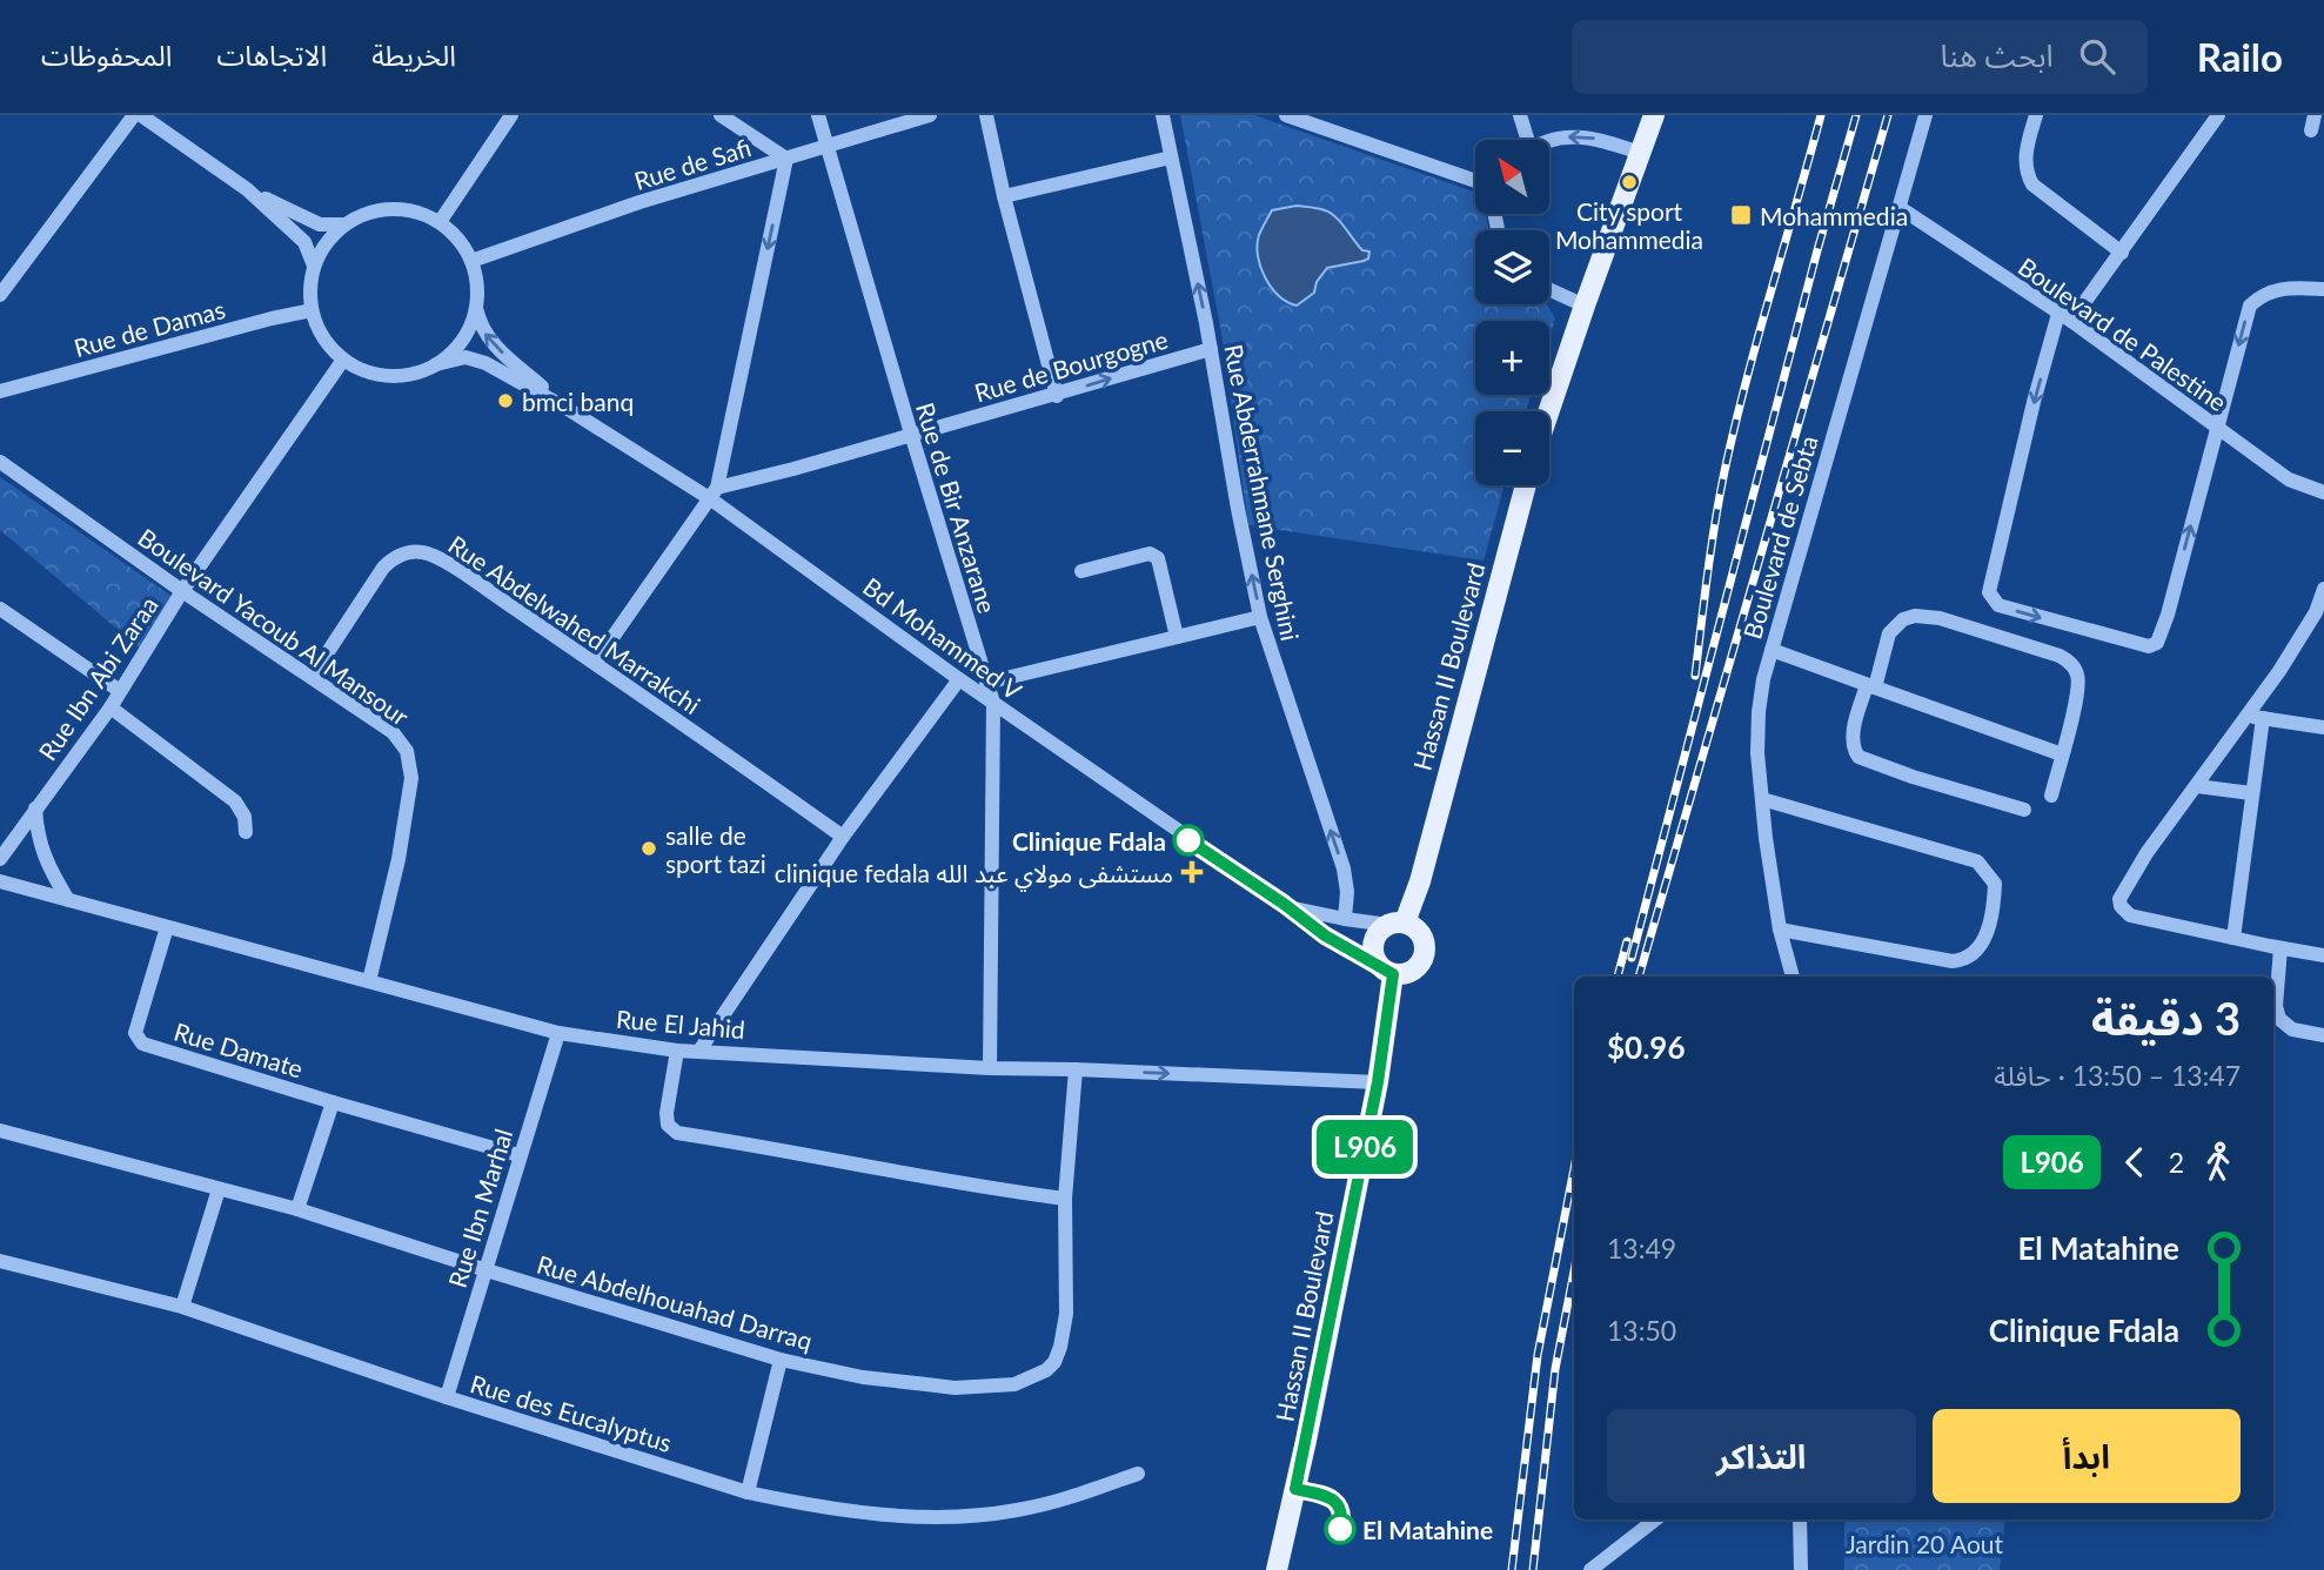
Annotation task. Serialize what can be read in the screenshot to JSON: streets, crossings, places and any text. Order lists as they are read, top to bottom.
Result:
{
  "streets": {
    "main road": ["Hassan II Boulevard"],
    "street": [
      "Rue de Safi",
      "Rue de Damas",
      "Boulevard de Palestine",
      "Rue de Bourgogne",
      "Rue Abderrahmane Serghini",
      "Rue de Bir Anzarane",
      "Boulevard de Sebta",
      "Rue Abdelwahed Marrakchi",
      "Boulevard Yacoub Al Mansour",
      "Bd Mohammed V",
      "Rue Ibn Abi Zaraa",
      "Rue El Jahid",
      "Rue Damate",
      "Rue Ibn Marhal",
      "Rue Abdelhouahad Darraq",
      "Rue des Eucalyptus"
    ]
  },
  "crossings": [
    ["Rue de Safi", "Rue de Damas"],
    ["Rue de Safi", "Rue de Bir Anzarane"],
    ["Rue de Safi", "Bd Mohammed V"],
    ["Rue de Safi", "Rue Ibn Abi Zaraa"],
    ["Rue de Damas", "Bd Mohammed V"],
    ["Rue de Damas", "Rue Ibn Abi Zaraa"],
    ["Boulevard de Palestine", "Boulevard de Sebta"],
    ["Rue de Bourgogne", "Rue Abderrahmane Serghini"],
    ["Rue de Bourgogne", "Rue de Bir Anzarane"],
    ["Rue de Bourgogne", "Bd Mohammed V"],
    ["Rue Abderrahmane Serghini", "Bd Mohammed V"],
    ["Rue de Bir Anzarane", "Bd Mohammed V"],
    ["Rue de Bir Anzarane", "Rue El Jahid"],
    ["Rue Abdelwahed Marrakchi", "Boulevard Yacoub Al Mansour"],
    ["Boulevard Yacoub Al Mansour", "Rue Ibn Abi Zaraa"],
    ["Boulevard Yacoub Al Mansour", "Rue El Jahid"],
    ["Bd Mohammed V", "Hassan II Boulevard"],
    ["Bd Mohammed V", "Rue Ibn Abi Zaraa"],
    ["Hassan II Boulevard", "Rue El Jahid"],
    ["Rue El Jahid", "Rue Damate"],
    ["Rue El Jahid", "Rue Ibn Marhal"],
    ["Rue El Jahid", "Rue Abdelhouahad Darraq"],
    ["Rue Ibn Marhal", "Rue Abdelhouahad Darraq"],
    ["Rue Ibn Marhal", "Rue des Eucalyptus"]
  ],
  "one_way": ["Rue Abderrahmane Serghini"],
  "parks": ["Jardin 20 Aout"],
  "places": {
    "other": [
      "City sport Mohammedia",
      "bmci banq",
      "Clinique Fdala",
      "salle de sport tazi",
      "El Matahine"
    ],
    "transit": ["Mohammedia"],
    "health": ["clinique fedala مستشفى مولاي عبد الله"]
  },
  "lines": ["bus line L906"],
  "north": "top left",
  "page": {
    "header": "Railo",
    "search": "ابحث هنا",
    "nav": ["الخريطة", "الاتجاهات", "المحفوظات"],
    "on_map": "L906",
    "map_buttons": ["+", "−"],
    "heading": ["3 دقيقة", "13:47 – 13:50 · حافلة", "$0.96"],
    "legs": ["2", "L906"],
    "list": [
      {
        "name": "El Matahine",
        "value": "13:49"
      },
      {
        "name": "Clinique Fdala",
        "value": "13:50"
      }
    ],
    "buttons": ["ابدأ", "التذاكر"]
  }
}
